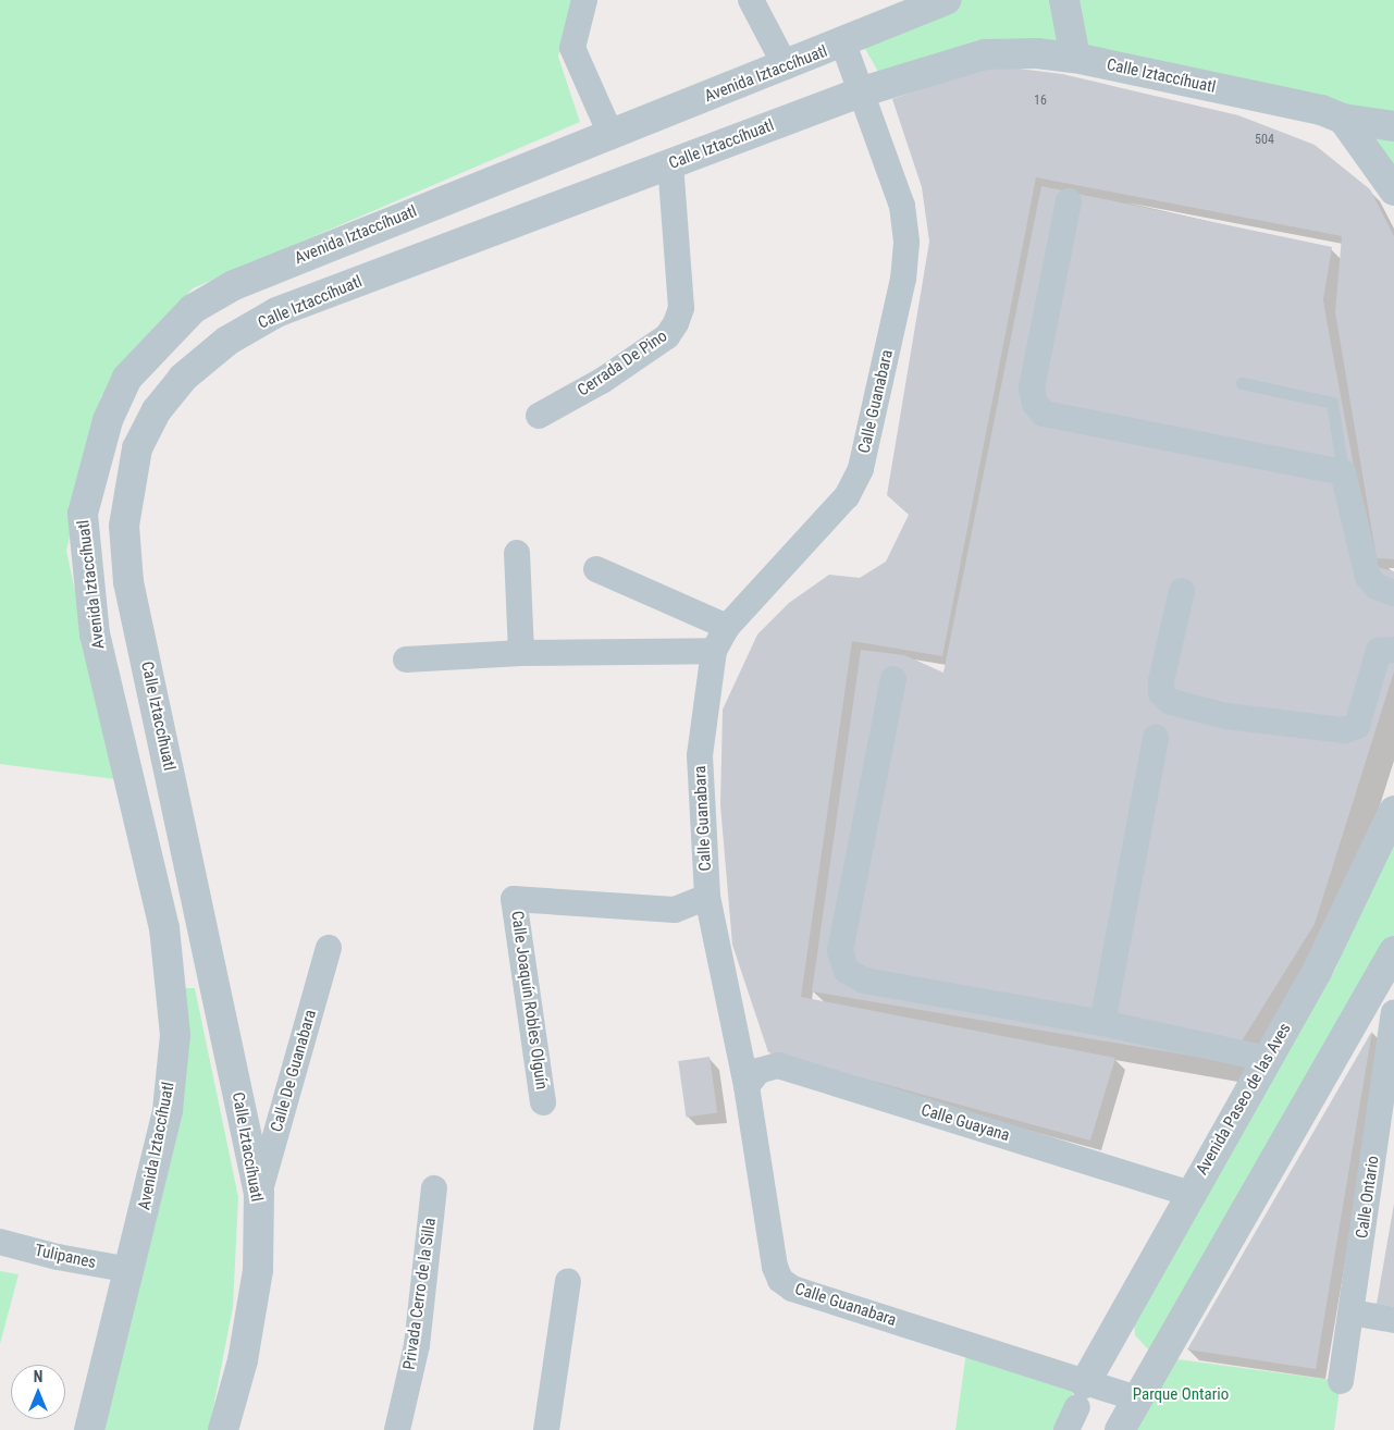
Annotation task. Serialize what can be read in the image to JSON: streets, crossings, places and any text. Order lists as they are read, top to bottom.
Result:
{
  "streets": {
    "street": [
      "Avenida Iztaccíhuatl",
      "Calle Iztaccíhuatl",
      "Cerrada De Pino",
      "Calle Guanabara",
      "Calle Joaquín Robles Olguín",
      "Calle De Guanabara",
      "Avenida Paseo de las Aves",
      "Calle Guayana",
      "Calle Ontario",
      "Tulipanes",
      "Privada Cerro de la Silla"
    ]
  },
  "crossings": [
    ["Avenida Iztaccíhuatl", "Calle Guanabara"],
    ["Avenida Iztaccíhuatl", "Tulipanes"],
    ["Calle Iztaccíhuatl", "Cerrada De Pino"],
    ["Calle Iztaccíhuatl", "Calle Guanabara"],
    ["Calle Iztaccíhuatl", "Calle De Guanabara"],
    ["Calle Guanabara", "Calle Joaquín Robles Olguín"],
    ["Calle Guanabara", "Avenida Paseo de las Aves"],
    ["Calle Guanabara", "Calle Guayana"],
    ["Avenida Paseo de las Aves", "Calle Guayana"]
  ],
  "parks": ["Parque Ontario"],
  "house_numbers": ["16", "504"],
  "north": "top"
}
